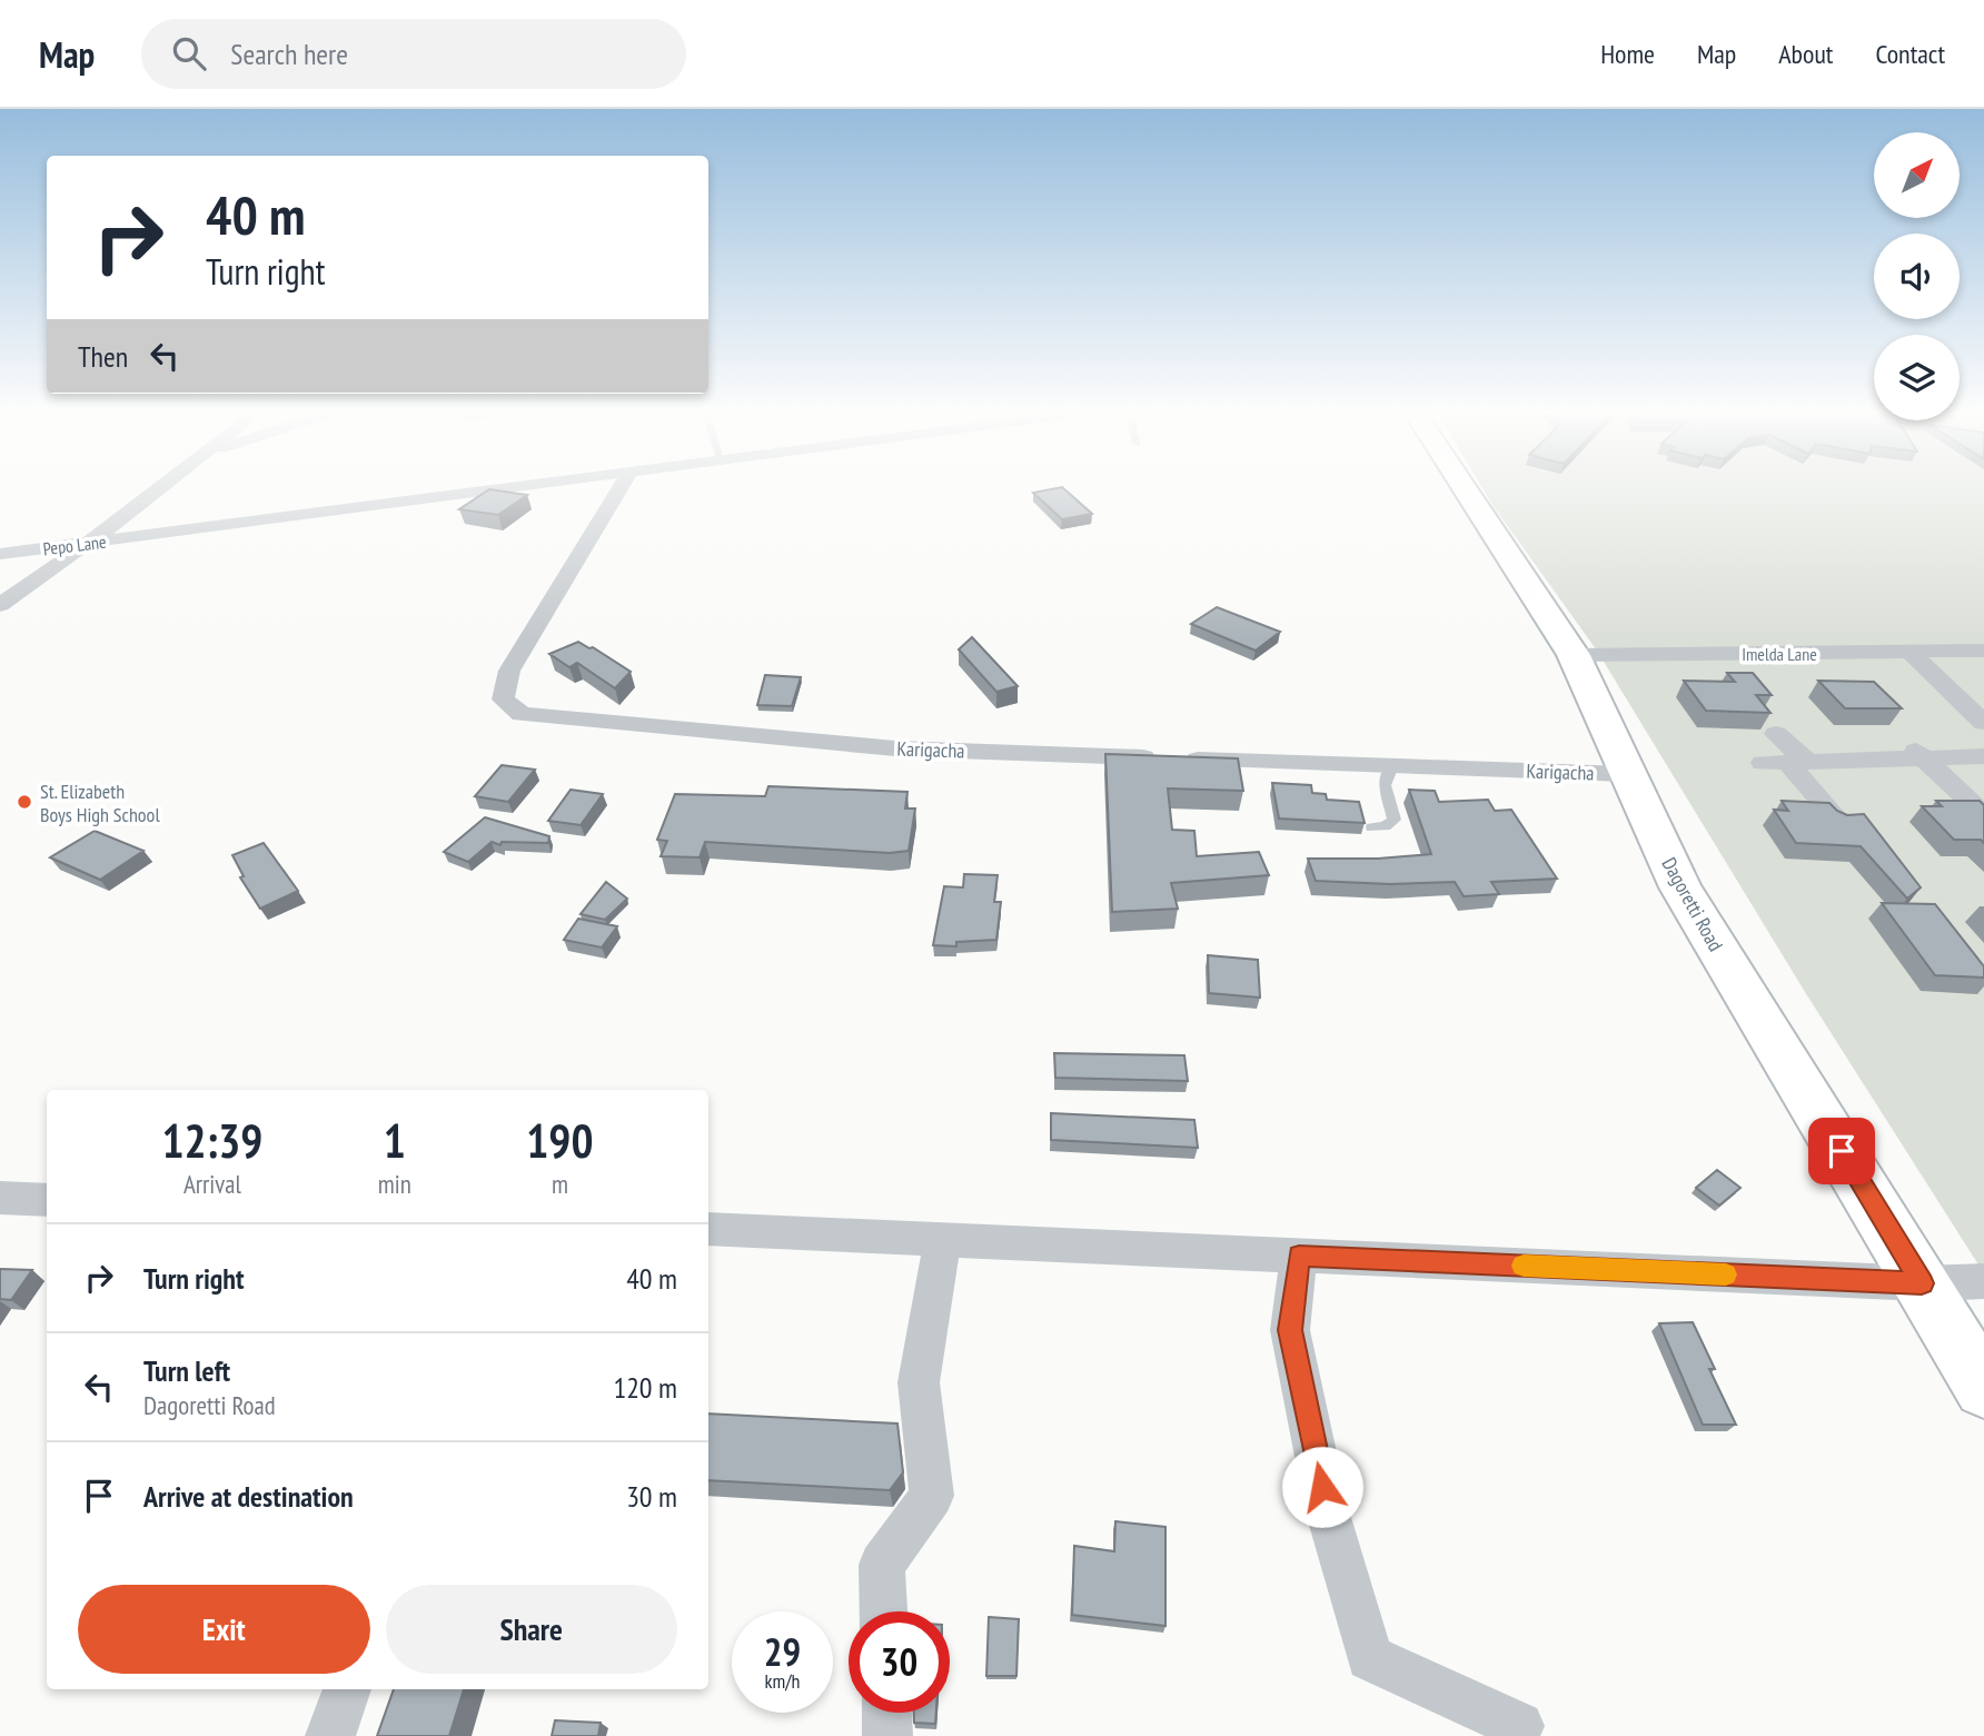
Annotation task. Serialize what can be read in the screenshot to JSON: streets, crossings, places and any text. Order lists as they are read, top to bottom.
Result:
{
  "streets": {
    "main road": ["Dagoretti Road"],
    "street": ["Pepo Lane", "Imelda Lane", "Karigacha"]
  },
  "crossings": [
    ["Imelda Lane", "Dagoretti Road"],
    ["Karigacha", "Dagoretti Road"]
  ],
  "places": ["St. Elizabeth Boys High School"],
  "north": "top right",
  "page": {
    "header": "Map",
    "search": "Search here",
    "nav": [
      "Home",
      "Map",
      "About",
      "Contact"
    ],
    "turn": ["40 m", "Turn right"],
    "then": "Then",
    "eta": [
      "12:39",
      "Arrival",
      "1",
      "min",
      "190",
      "m"
    ],
    "list": [
      {
        "name": "Turn right",
        "value": "40 m"
      },
      {
        "name": "Turn left",
        "note": "Dagoretti Road",
        "value": "120 m"
      },
      {
        "name": "Arrive at destination",
        "value": "30 m"
      }
    ],
    "buttons": ["Exit", "Share"],
    "speed": "29 km/h",
    "limit": "30"
  }
}
